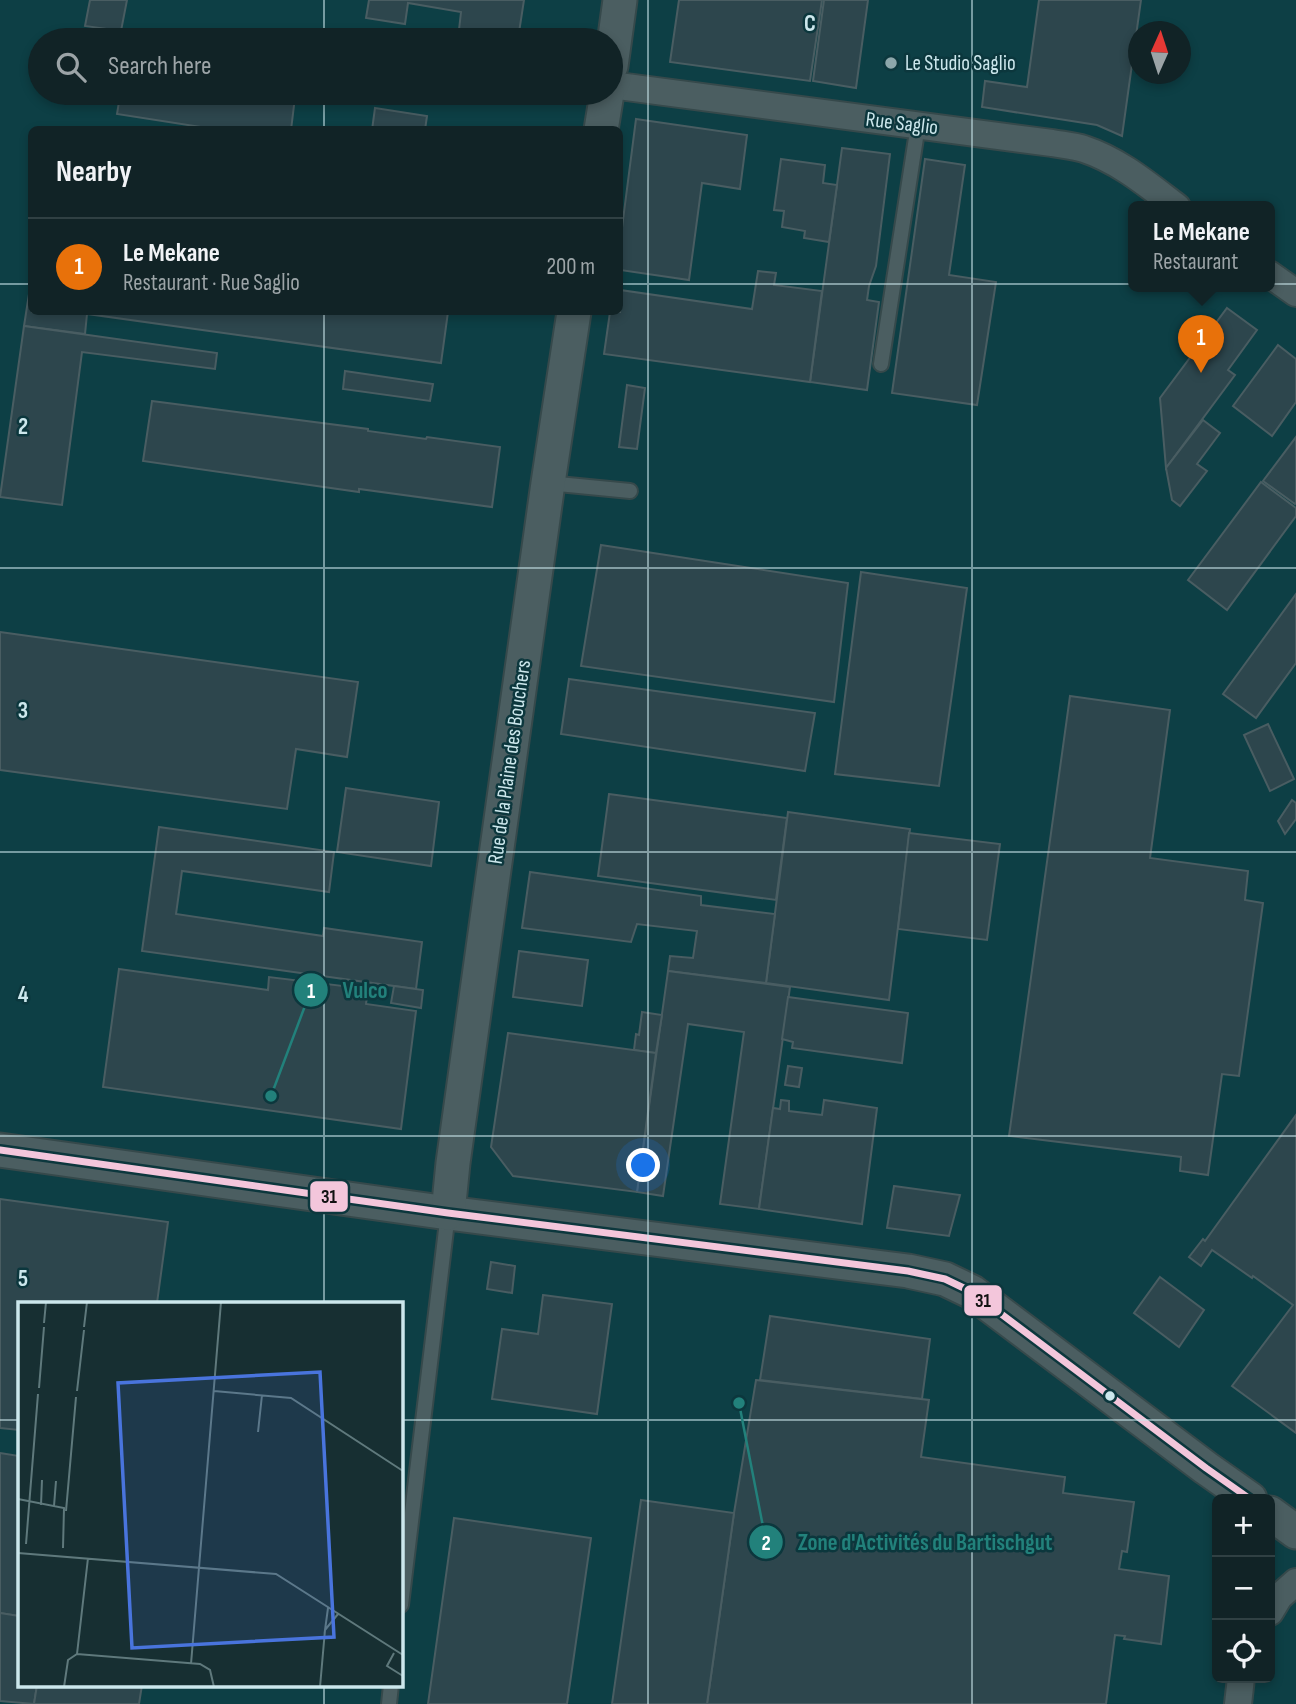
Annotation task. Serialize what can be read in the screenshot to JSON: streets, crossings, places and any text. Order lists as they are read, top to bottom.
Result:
{
  "streets": {
    "street": ["Rue Saglio", "Rue de la Plaine des Bouchers"]
  },
  "places": ["Le Studio Saglio", "Vulco", "Zone d'Activités du Bartischgut"],
  "lines": ["transit line 31"],
  "north": "top",
  "page": {
    "search": "Search here",
    "heading": "Nearby",
    "popup": ["Le Mekane", "Restaurant"],
    "list": [
      {
        "mark": "1",
        "name": "Le Mekane",
        "note": "Restaurant · Rue Saglio",
        "value": "200 m"
      }
    ],
    "pins": "1",
    "map_buttons": ["+", "−"]
  },
  "grid": {
    "columns": ["C"],
    "rows": [
      "2",
      "3",
      "4",
      "5"
    ]
  }
}
